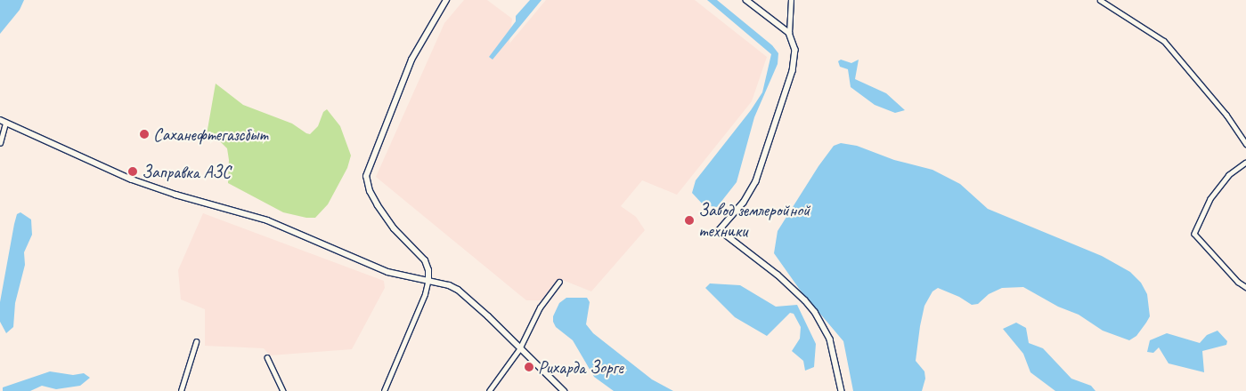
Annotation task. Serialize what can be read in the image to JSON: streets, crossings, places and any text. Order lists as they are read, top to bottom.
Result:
{
  "places": [
    "Саханефтегазсбыт",
    "Заправка АЗС",
    "Завод землеройной техники",
    "Рихарда Зорге"
  ]
}
